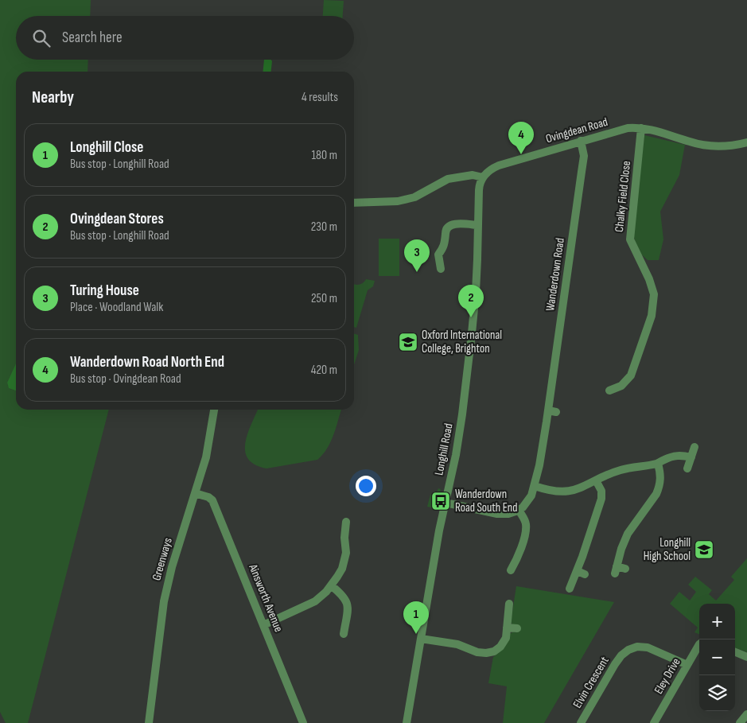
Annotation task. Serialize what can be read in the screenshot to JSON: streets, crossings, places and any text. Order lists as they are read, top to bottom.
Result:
{
  "streets": {
    "street": [
      "Ovingdean Road",
      "Chalky Field Close",
      "Wanderdown Road",
      "Longhill Road",
      "Greenways",
      "Ainsworth Avenue",
      "Eley Drive",
      "Elvin Crescent"
    ]
  },
  "crossings": [
    ["Ovingdean Road", "Chalky Field Close"],
    ["Ovingdean Road", "Wanderdown Road"],
    ["Ovingdean Road", "Longhill Road"],
    ["Greenways", "Ainsworth Avenue"],
    ["Eley Drive", "Elvin Crescent"]
  ],
  "places": {
    "school or university": ["Oxford International College, Brighton", "Longhill High School"],
    "bus stop": ["Wanderdown Road South End"]
  },
  "page": {
    "search": "Search here",
    "heading": ["Nearby", "4 results"],
    "pins": [
      "4",
      "3",
      "2",
      "1"
    ],
    "list": [
      {
        "mark": "1",
        "name": "Longhill Close",
        "note": "Bus stop · Longhill Road",
        "value": "180 m"
      },
      {
        "mark": "2",
        "name": "Ovingdean Stores",
        "note": "Bus stop · Longhill Road",
        "value": "230 m"
      },
      {
        "mark": "3",
        "name": "Turing House",
        "note": "Place · Woodland Walk",
        "value": "250 m"
      },
      {
        "mark": "4",
        "name": "Wanderdown Road North End",
        "note": "Bus stop · Ovingdean Road",
        "value": "420 m"
      }
    ],
    "map_buttons": ["+", "−"]
  }
}
